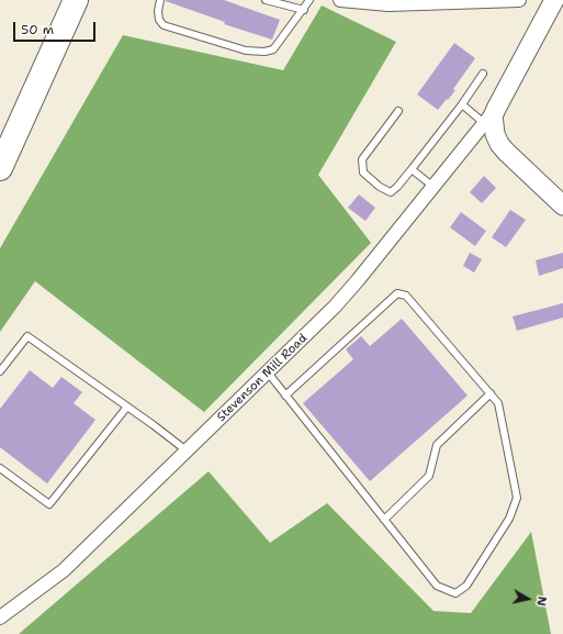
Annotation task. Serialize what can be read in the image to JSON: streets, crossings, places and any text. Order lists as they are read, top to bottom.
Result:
{
  "streets": {
    "street": ["Stevenson Mill Road"]
  },
  "scale_bar": "50 m",
  "north": "right"
}
